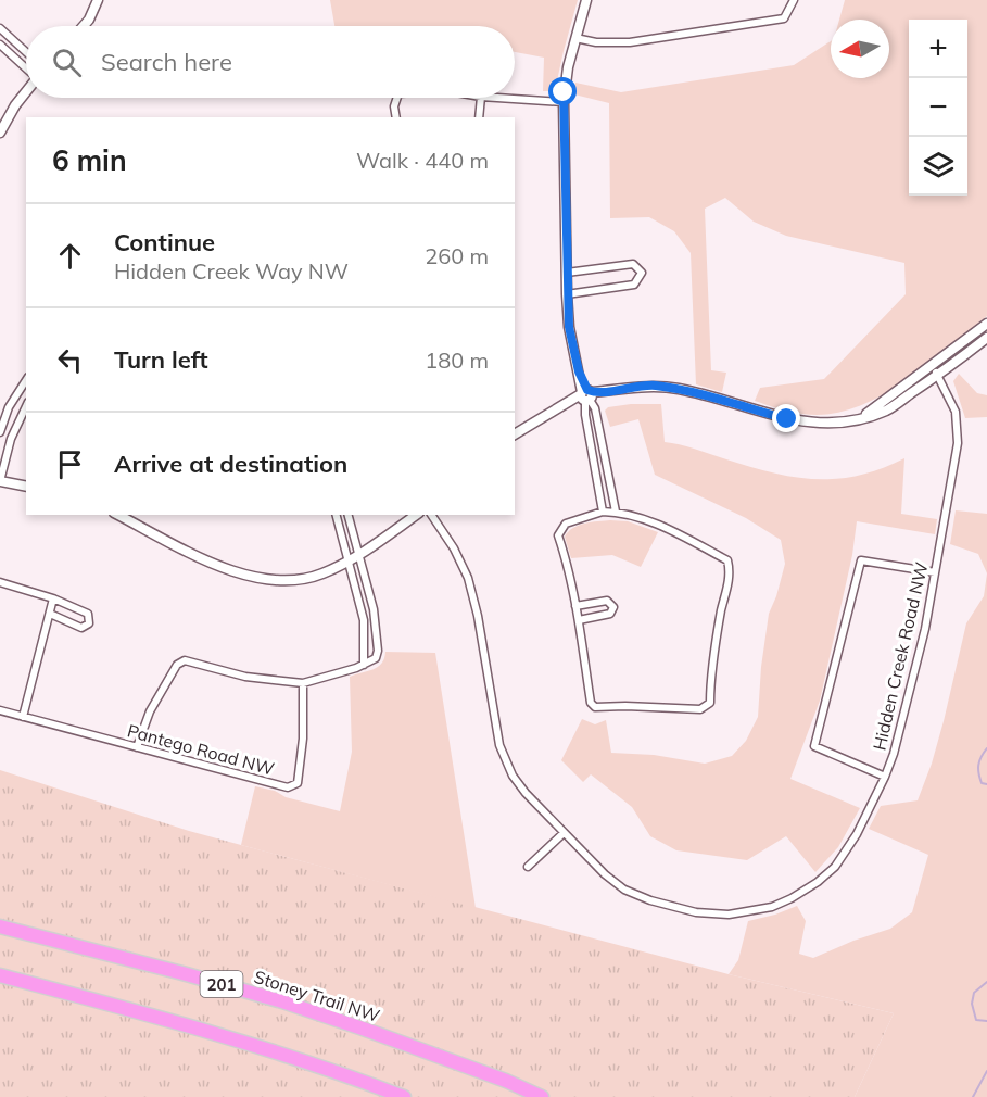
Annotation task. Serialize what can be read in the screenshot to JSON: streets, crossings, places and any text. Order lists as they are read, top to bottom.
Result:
{
  "streets": {
    "highway": ["201", "Stoney Trail NW"],
    "street": ["Hidden Creek Road NW", "Pantego Road NW"]
  },
  "north": "left",
  "page": {
    "map_buttons": ["+", "−"],
    "search": "Search here",
    "heading": ["6 min", "Walk · 440 m"],
    "list": [
      ["Continue", "Hidden Creek Way NW", "260 m"],
      ["Turn left", "180 m"],
      "Arrive at destination"
    ]
  }
}
